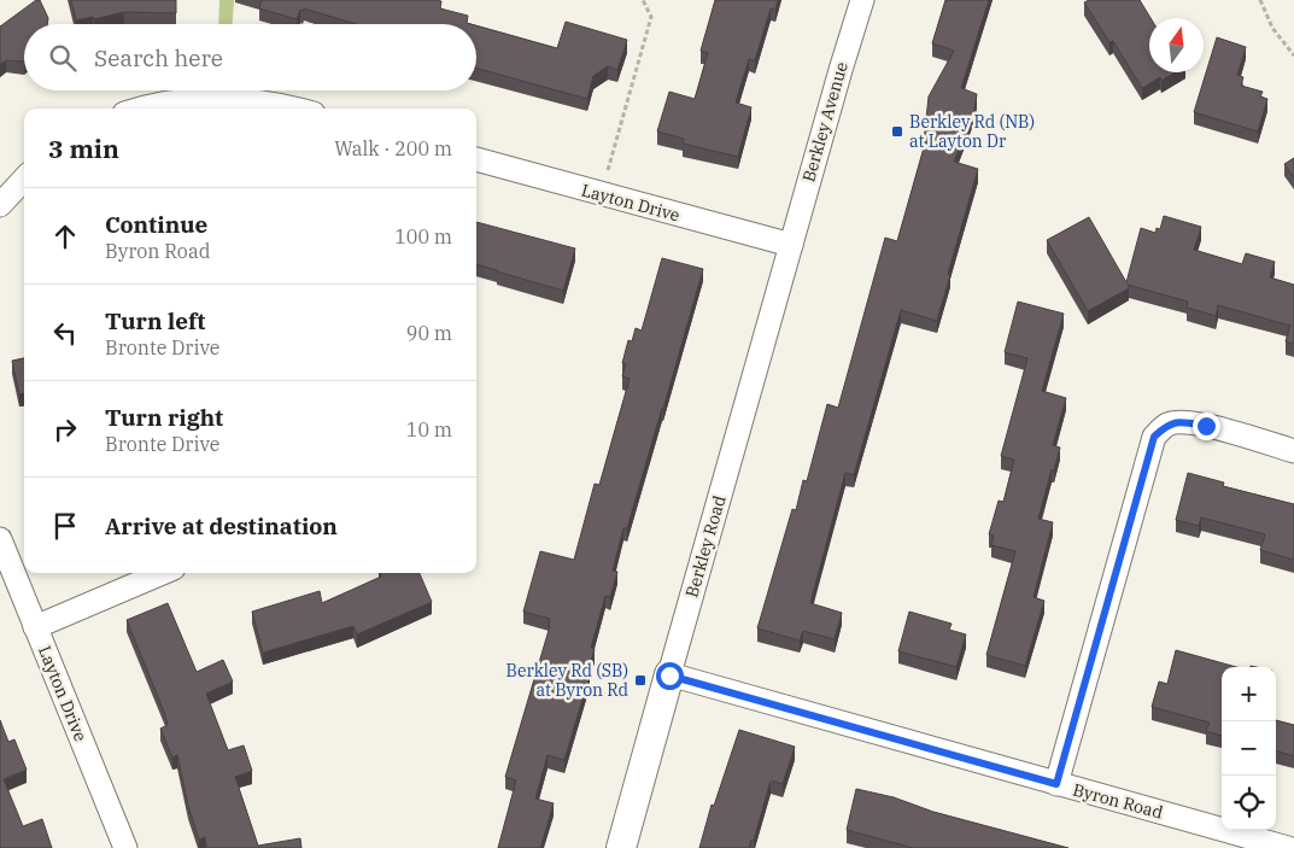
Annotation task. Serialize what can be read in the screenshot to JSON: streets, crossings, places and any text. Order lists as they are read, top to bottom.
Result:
{
  "streets": {
    "street": [
      "Berkley Avenue",
      "Layton Drive",
      "Berkley Road",
      "Byron Road"
    ]
  },
  "crossings": [
    ["Berkley Avenue", "Layton Drive"],
    ["Berkley Avenue", "Berkley Road"],
    ["Layton Drive", "Berkley Road"],
    ["Berkley Road", "Byron Road"]
  ],
  "places": {
    "transit": ["Berkley Rd (NB) at Layton Dr", "Berkley Rd (SB) at Byron Rd"]
  },
  "north": "top",
  "page": {
    "search": "Search here",
    "heading": ["3 min", "Walk · 200 m"],
    "list": [
      ["Continue", "Byron Road", "100 m"],
      ["Turn left", "Bronte Drive", "90 m"],
      ["Turn right", "Bronte Drive", "10 m"],
      "Arrive at destination"
    ],
    "map_buttons": ["+", "−"]
  }
}
